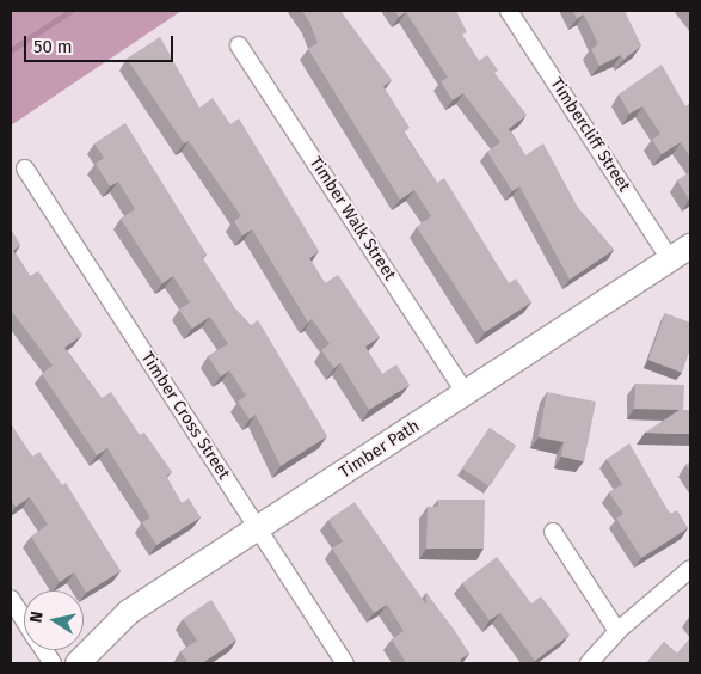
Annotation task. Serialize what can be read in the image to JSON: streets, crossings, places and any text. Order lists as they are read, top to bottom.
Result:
{
  "streets": {
    "street": [
      "Timbercliff Street",
      "Timber Walk Street",
      "Timber Cross Street",
      "Timber Path"
    ]
  },
  "crossings": [
    ["Timbercliff Street", "Timber Path"],
    ["Timber Walk Street", "Timber Path"],
    ["Timber Cross Street", "Timber Path"]
  ],
  "scale_bar": "50 m",
  "north": "left"
}
